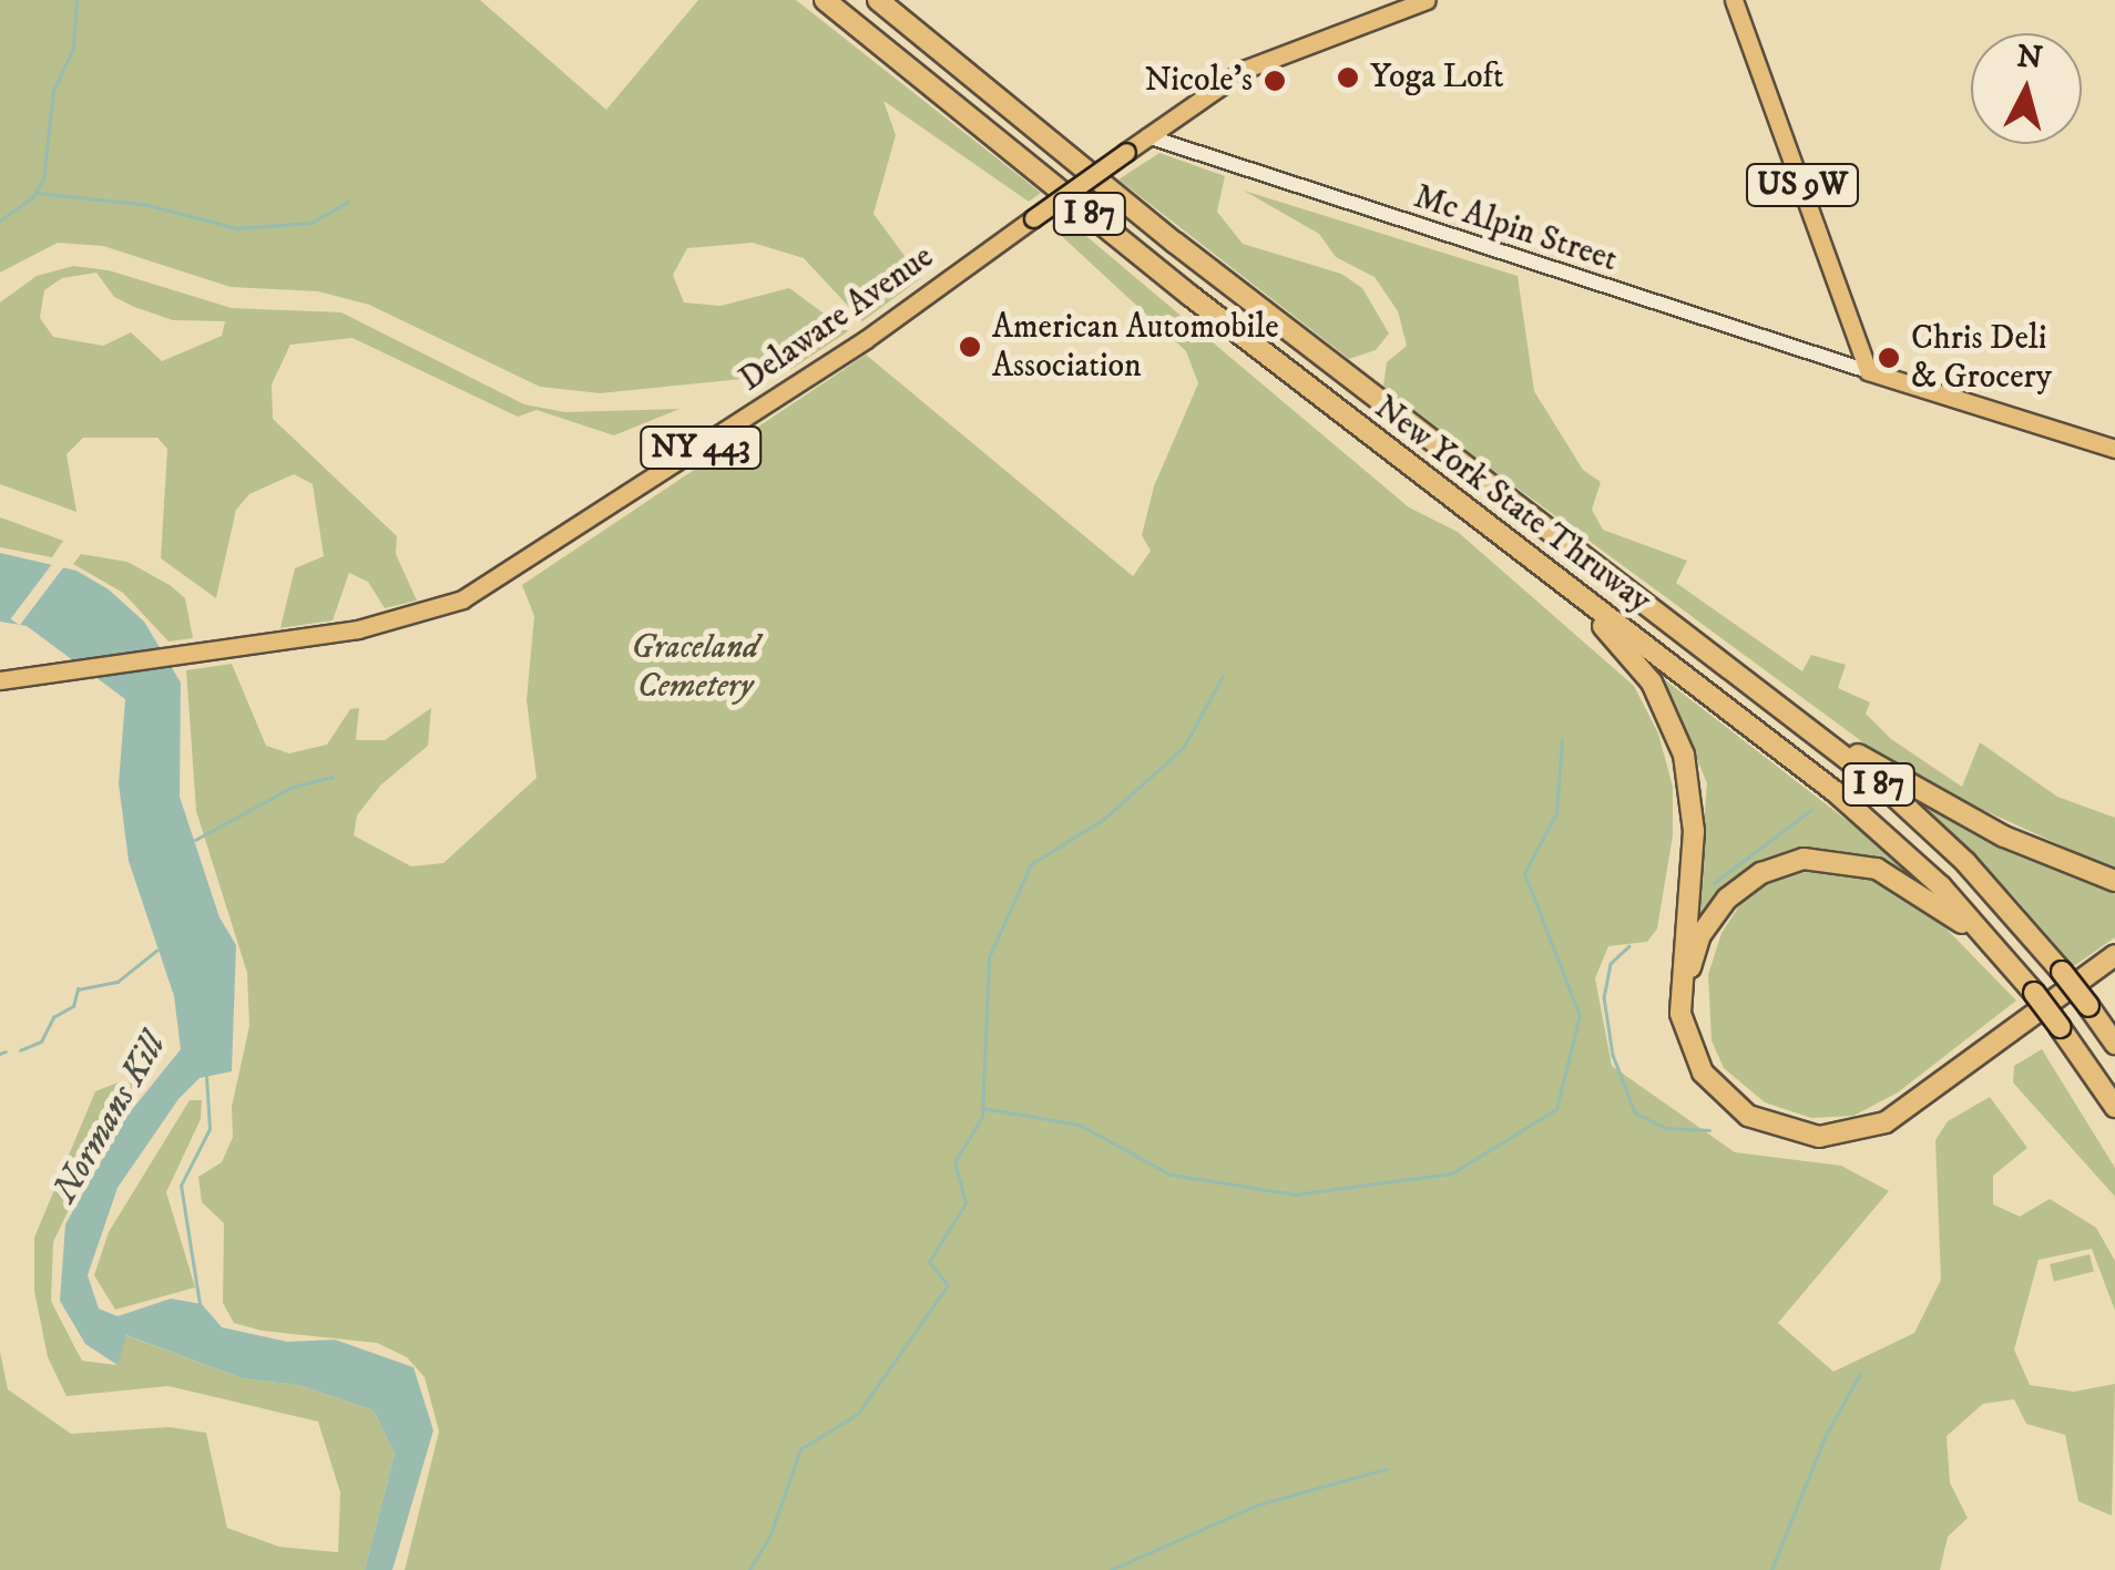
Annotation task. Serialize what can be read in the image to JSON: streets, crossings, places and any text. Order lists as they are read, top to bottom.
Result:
{
  "streets": {
    "highway": ["I 87", "New York State Thruway"],
    "main road": ["US 9W", "Delaware Avenue", "NY 443"],
    "street": ["Mc Alpin Street"]
  },
  "crossings": [
    ["US 9W", "Mc Alpin Street"],
    ["Mc Alpin Street", "Delaware Avenue"]
  ],
  "water": ["Normans Kill"],
  "parks": ["Graceland Cemetery"],
  "places": [
    "Yoga Loft",
    "Nicole's",
    "American Automobile Association",
    "Chris Deli & Grocery"
  ],
  "north": "top"
}
